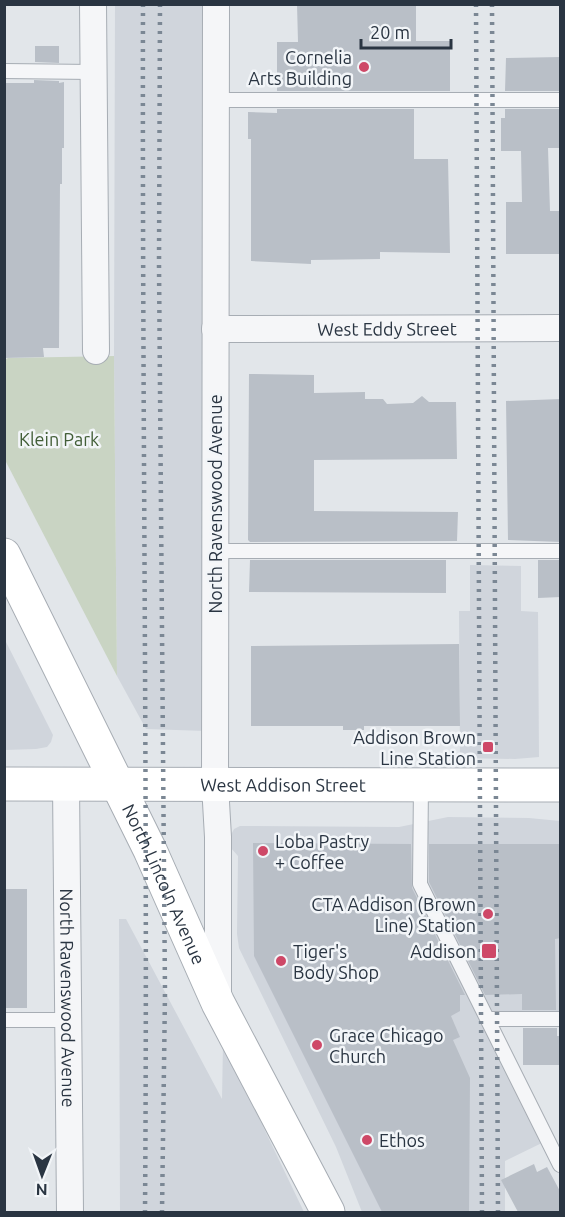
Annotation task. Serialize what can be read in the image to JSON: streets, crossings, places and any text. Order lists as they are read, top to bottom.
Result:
{
  "streets": {
    "main road": ["West Addison Street", "North Lincoln Avenue"],
    "street": ["West Eddy Street", "North Ravenswood Avenue"]
  },
  "crossings": [
    ["West Eddy Street", "North Ravenswood Avenue"],
    ["North Ravenswood Avenue", "West Addison Street"],
    ["North Ravenswood Avenue", "North Lincoln Avenue"],
    ["West Addison Street", "North Lincoln Avenue"]
  ],
  "parks": ["Klein Park"],
  "places": {
    "other": [
      "Cornelia Arts Building",
      "Loba Pastry + Coffee",
      "CTA Addison (Brown Line) Station",
      "Tiger's Body Shop",
      "Grace Chicago Church",
      "Ethos"
    ],
    "transit": ["Addison Brown Line Station", "Addison"]
  },
  "scale_bar": "20 m",
  "north": "bottom"
}
